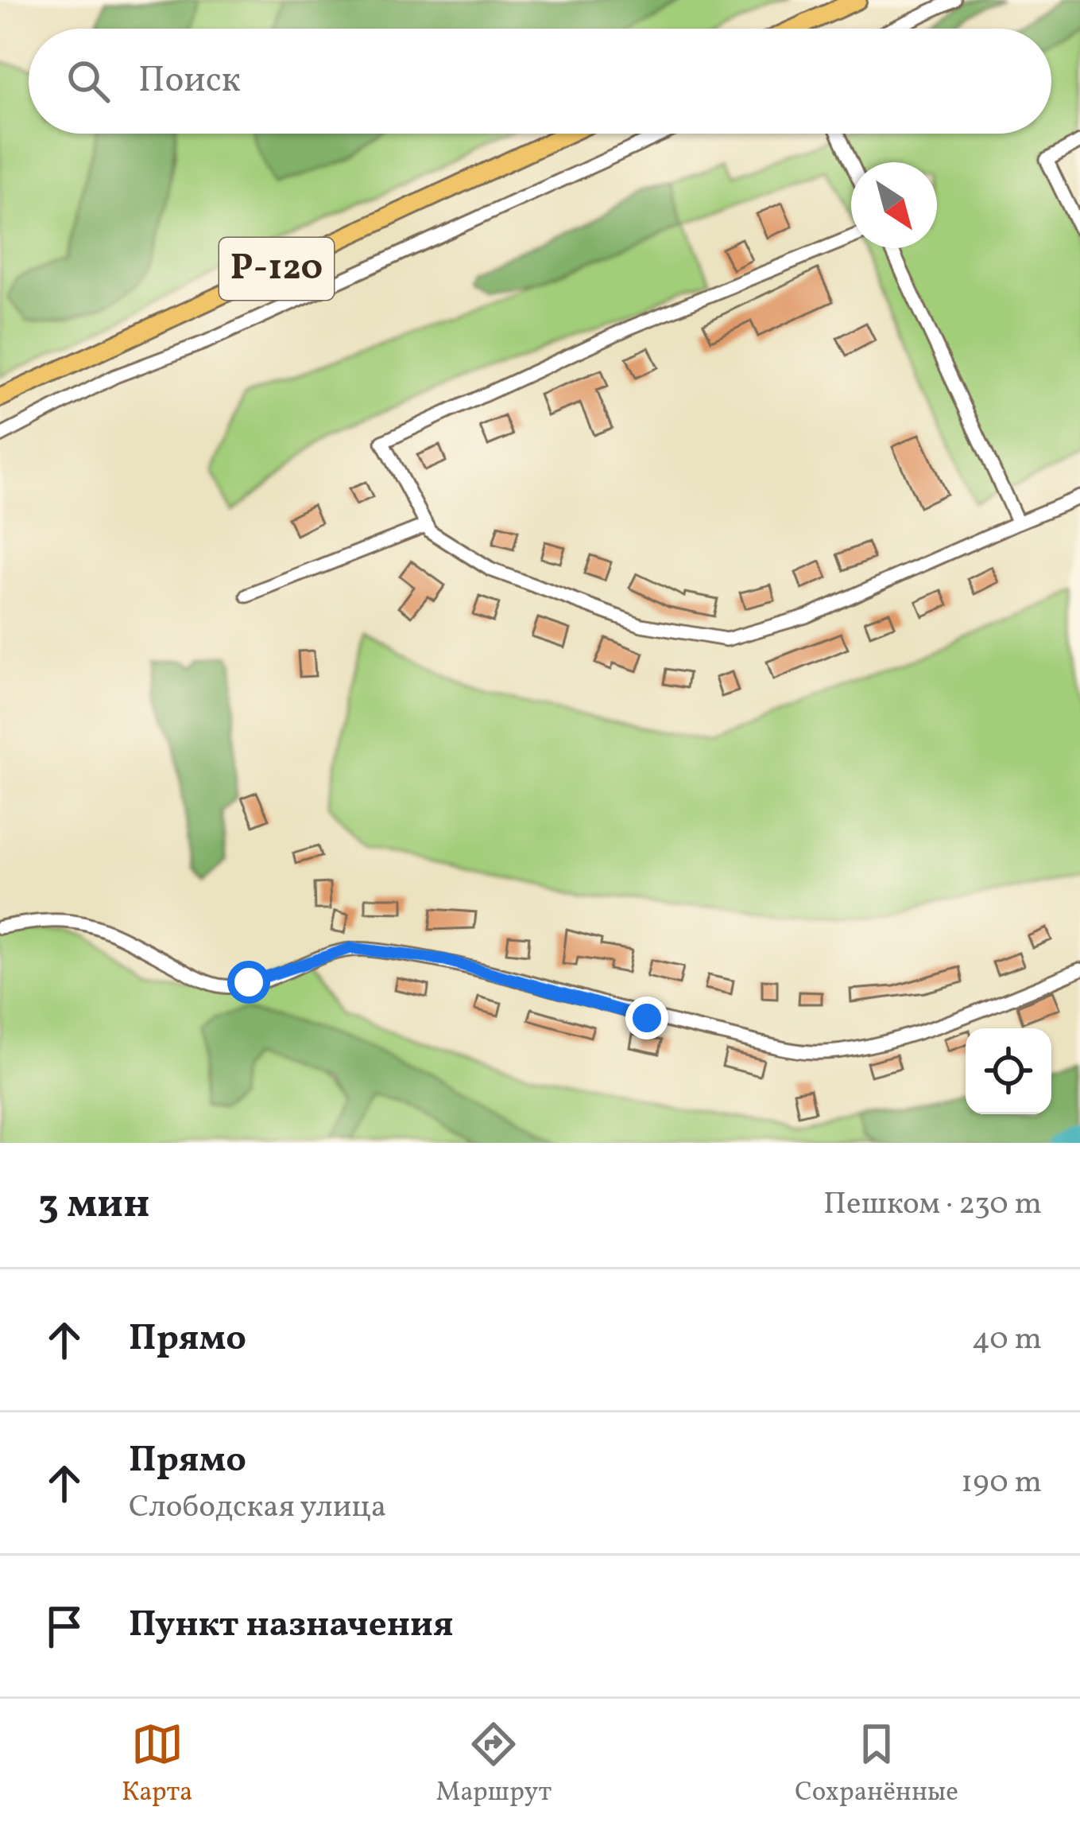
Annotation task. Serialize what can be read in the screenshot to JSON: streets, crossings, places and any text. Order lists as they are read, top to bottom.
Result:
{
  "streets": {
    "highway": ["Р-120"]
  },
  "north": "bottom right",
  "page": {
    "search": "Поиск",
    "heading": ["3 мин", "Пешком · 230 m"],
    "list": [
      ["Прямо", "40 m"],
      ["Прямо", "Слободская улица", "190 m"],
      "Пункт назначения"
    ],
    "nav": ["Карта", "Маршрут", "Сохранённые"]
  }
}
